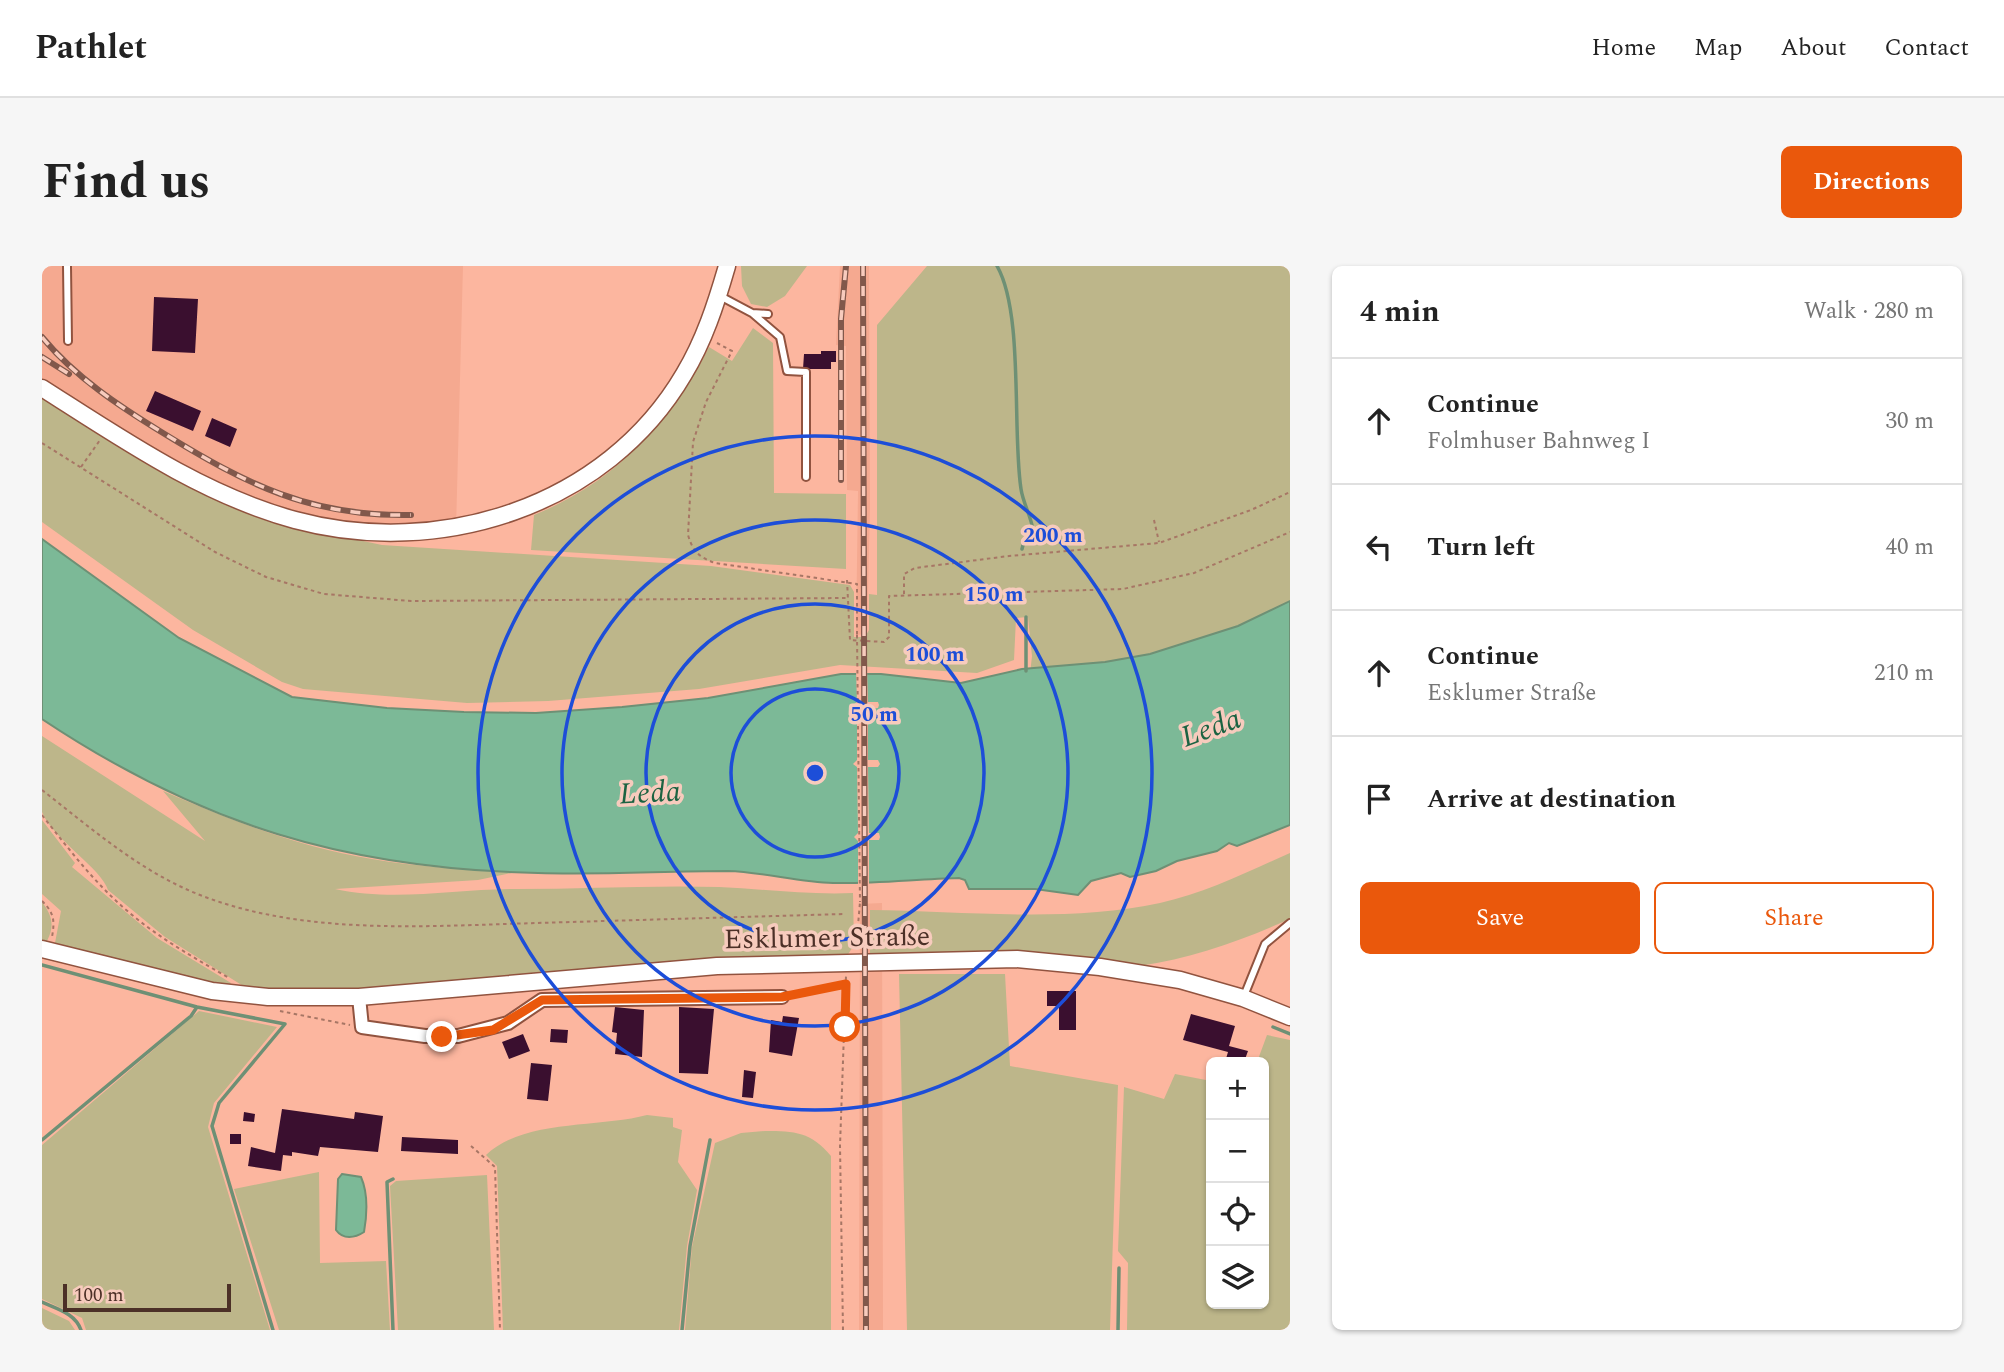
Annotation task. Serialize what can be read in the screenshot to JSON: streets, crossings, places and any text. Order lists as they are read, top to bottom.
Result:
{
  "streets": {
    "street": ["Esklumer Straße"]
  },
  "water": ["Leda"],
  "scale_bar": "100 m",
  "page": {
    "header": "Pathlet",
    "nav": [
      "Home",
      "Map",
      "About",
      "Contact"
    ],
    "title": "Find us",
    "buttons": [
      "Directions",
      ["Save", "Share"]
    ],
    "heading": ["4 min", "Walk · 280 m"],
    "list": [
      ["Continue", "Folmhuser Bahnweg I", "30 m"],
      ["Turn left", "40 m"],
      ["Continue", "Esklumer Straße", "210 m"],
      "Arrive at destination"
    ],
    "map_buttons": ["+", "−"],
    "scale": "100 m"
  },
  "rings": [
    "200 m",
    "150 m",
    "100 m",
    "50 m"
  ]
}
